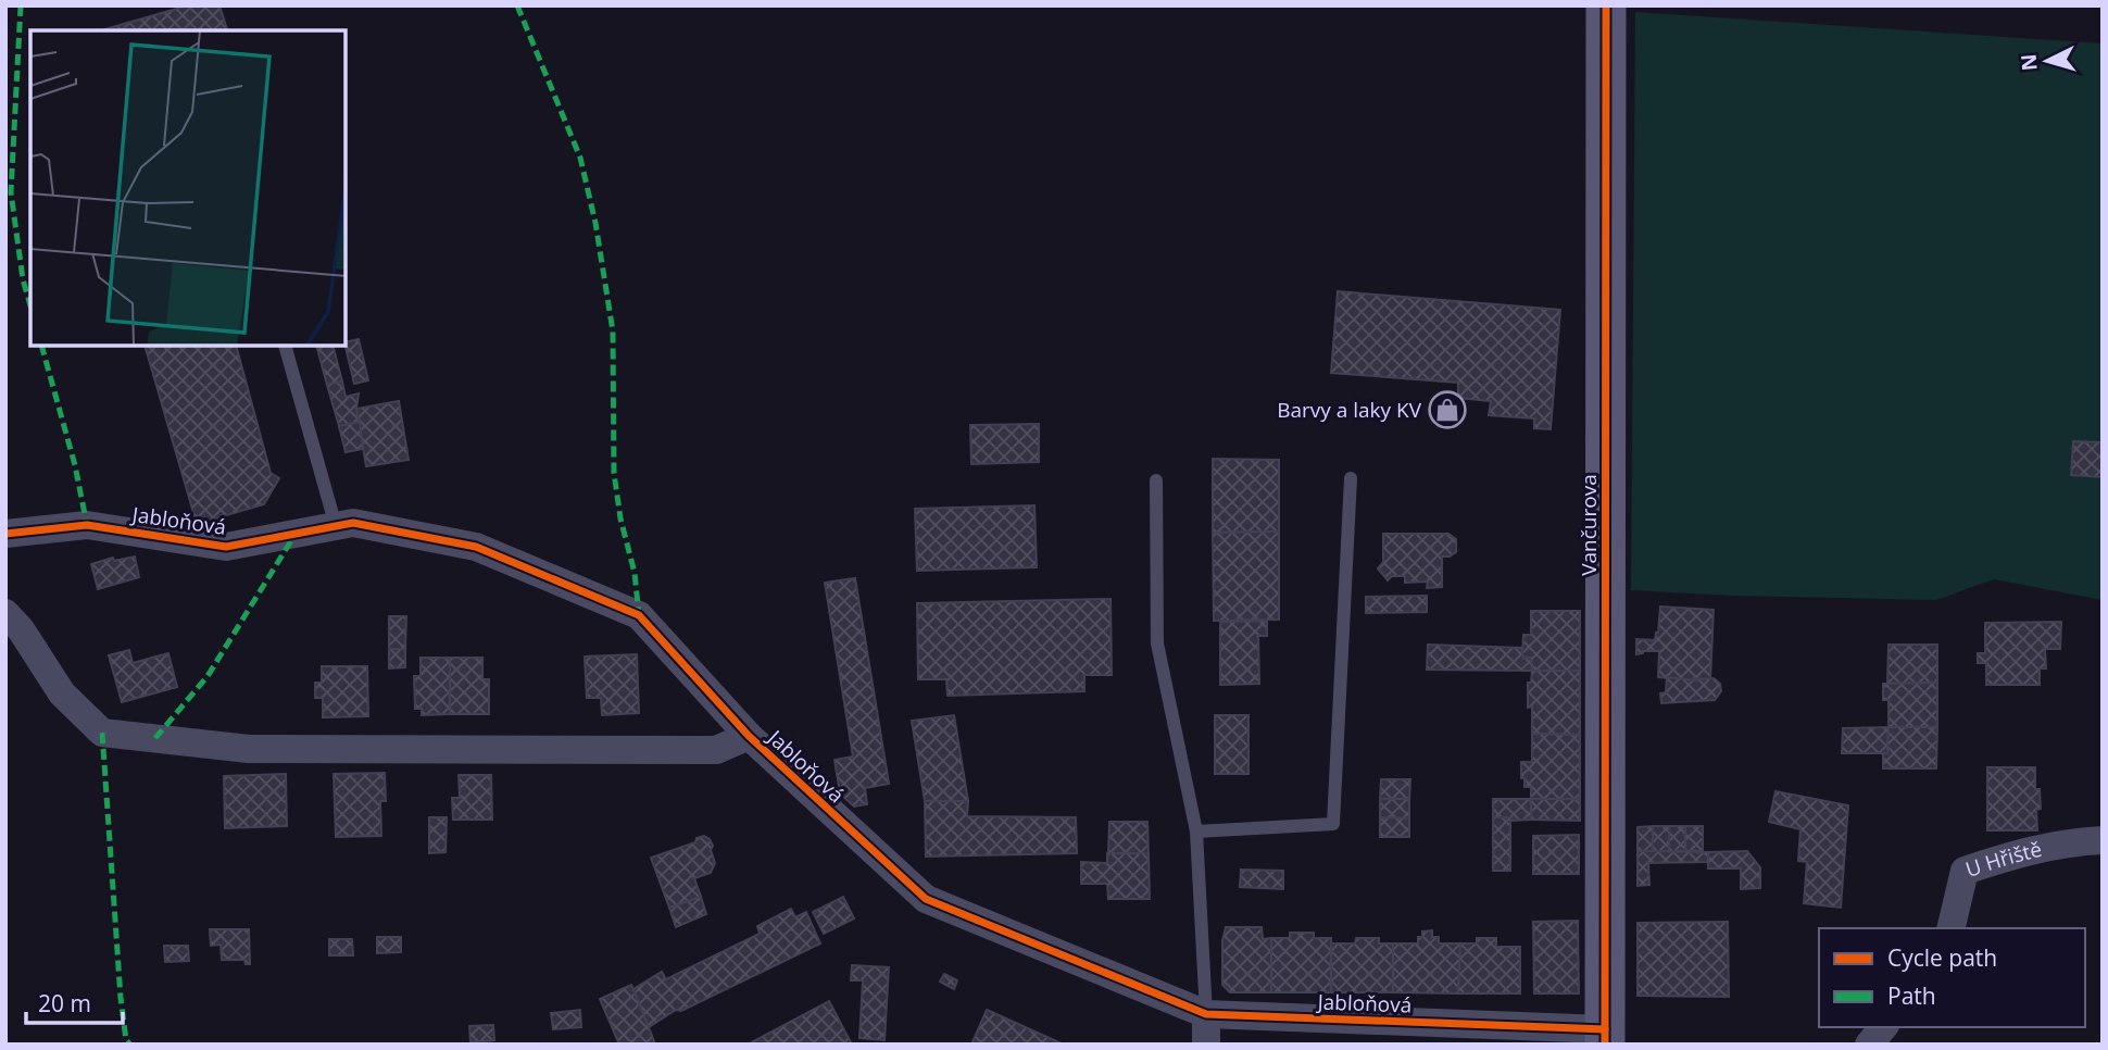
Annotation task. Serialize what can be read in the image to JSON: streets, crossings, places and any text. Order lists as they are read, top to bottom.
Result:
{
  "streets": {
    "street": ["Jabloňová", "Vančurova", "U Hřiště"]
  },
  "crossings": [
    ["Jabloňová", "Vančurova"]
  ],
  "places": {
    "shop": ["Barvy a laky KV"]
  },
  "legend": ["Cycle path", "Path"],
  "scale_bar": "20 m",
  "north": "left"
}
